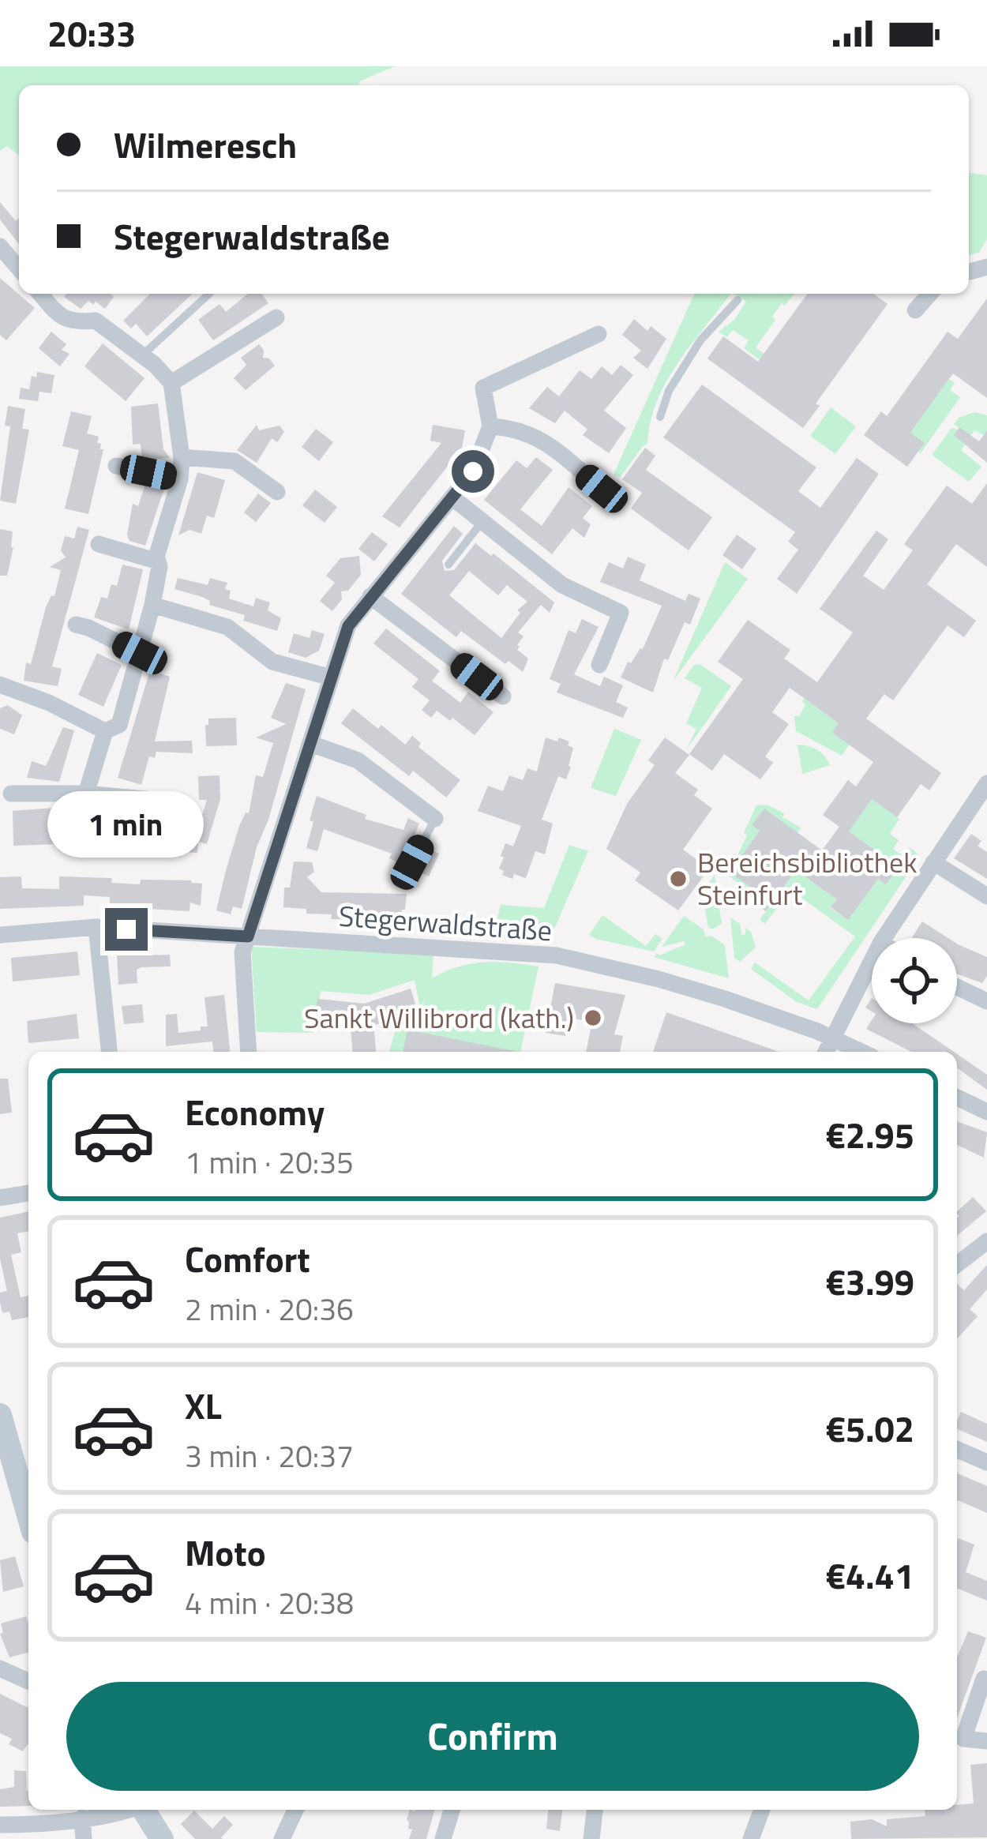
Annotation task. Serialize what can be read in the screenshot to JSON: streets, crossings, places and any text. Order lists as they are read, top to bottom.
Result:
{
  "streets": {
    "street": ["Stegerwaldstraße"]
  },
  "places": ["Bereichsbibliothek Steinfurt", "Sankt Willibrord (kath.)"],
  "page": {
    "status": "20:33",
    "banner": ["Wilmeresch", "Stegerwaldstraße"],
    "bubble": "1 min",
    "list": [
      {
        "name": "Economy",
        "note": "1 min · 20:35",
        "value": "€2.95"
      },
      {
        "name": "Comfort",
        "note": "2 min · 20:36",
        "value": "€3.99"
      },
      {
        "name": "XL",
        "note": "3 min · 20:37",
        "value": "€5.02"
      },
      {
        "name": "Moto",
        "note": "4 min · 20:38",
        "value": "€4.41"
      }
    ],
    "buttons": "Confirm"
  }
}
